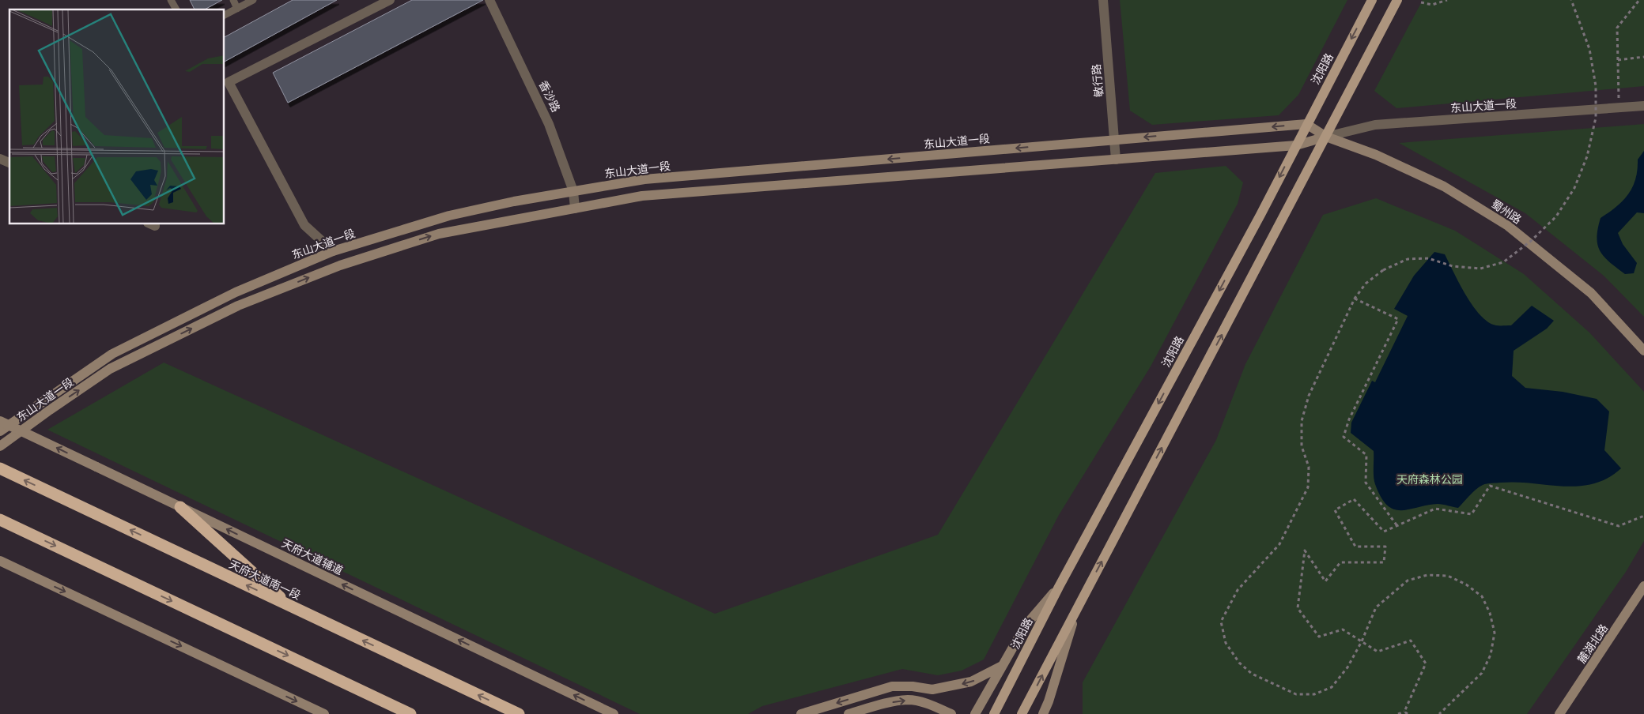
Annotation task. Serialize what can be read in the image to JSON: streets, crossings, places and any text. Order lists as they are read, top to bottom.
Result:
{
  "streets": {
    "highway": ["天府大道南一段"],
    "main road": ["沈阳路"],
    "street": [
      "敏行路",
      "香沙路",
      "东山大道一段",
      "蜀州路",
      "天府大道辅道",
      "麓湖北路"
    ]
  },
  "crossings": [
    ["沈阳路", "东山大道一段"],
    ["敏行路", "东山大道一段"],
    ["香沙路", "东山大道一段"],
    ["东山大道一段", "蜀州路"]
  ],
  "one_way": ["天府大道辅道"],
  "parks": ["天府森林公园"]
}
